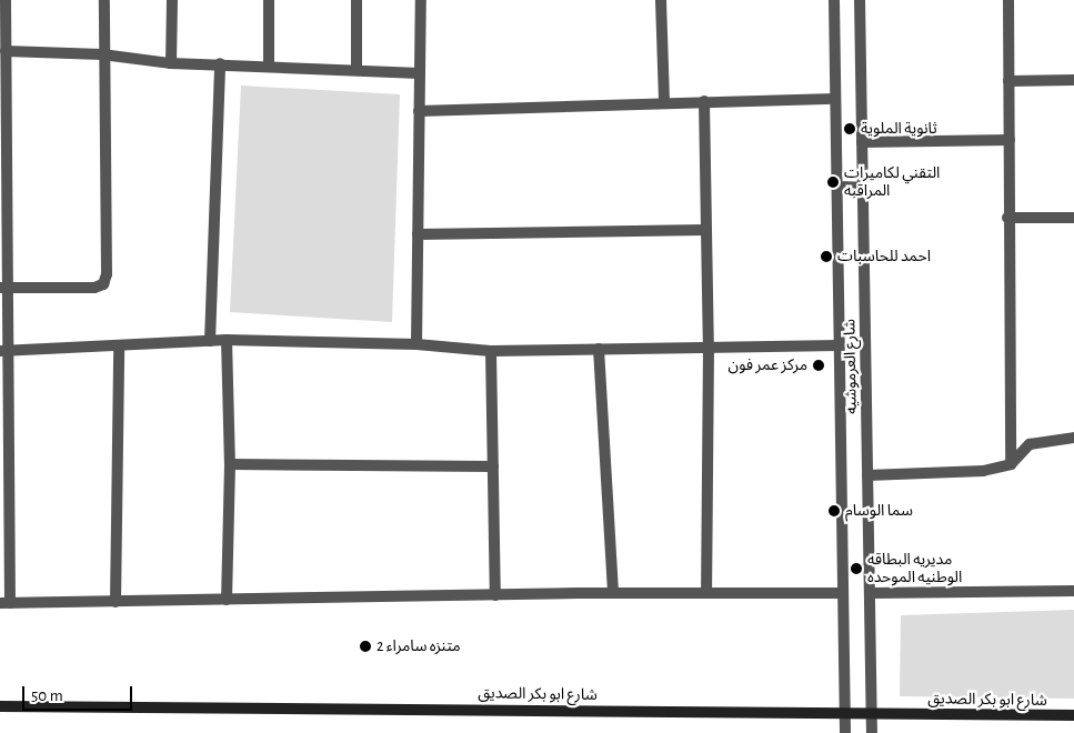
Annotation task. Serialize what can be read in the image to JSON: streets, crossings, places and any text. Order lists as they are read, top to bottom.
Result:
{
  "streets": {
    "main road": ["شارع ابو بكر الصديق"],
    "street": ["شارع العرموشيه"]
  },
  "crossings": [
    ["شارع العرموشيه", "شارع ابو بكر الصديق"]
  ],
  "places": [
    "ثانوية الملوية",
    "التقني لكاميرات المراقبه",
    "احمد للحاسبات",
    "مركز عمر فون",
    "سما الوسام",
    "مديريه البطاقه الوطنيه الموحده",
    "متنزه سامراء 2"
  ],
  "scale_bar": "50 m"
}
